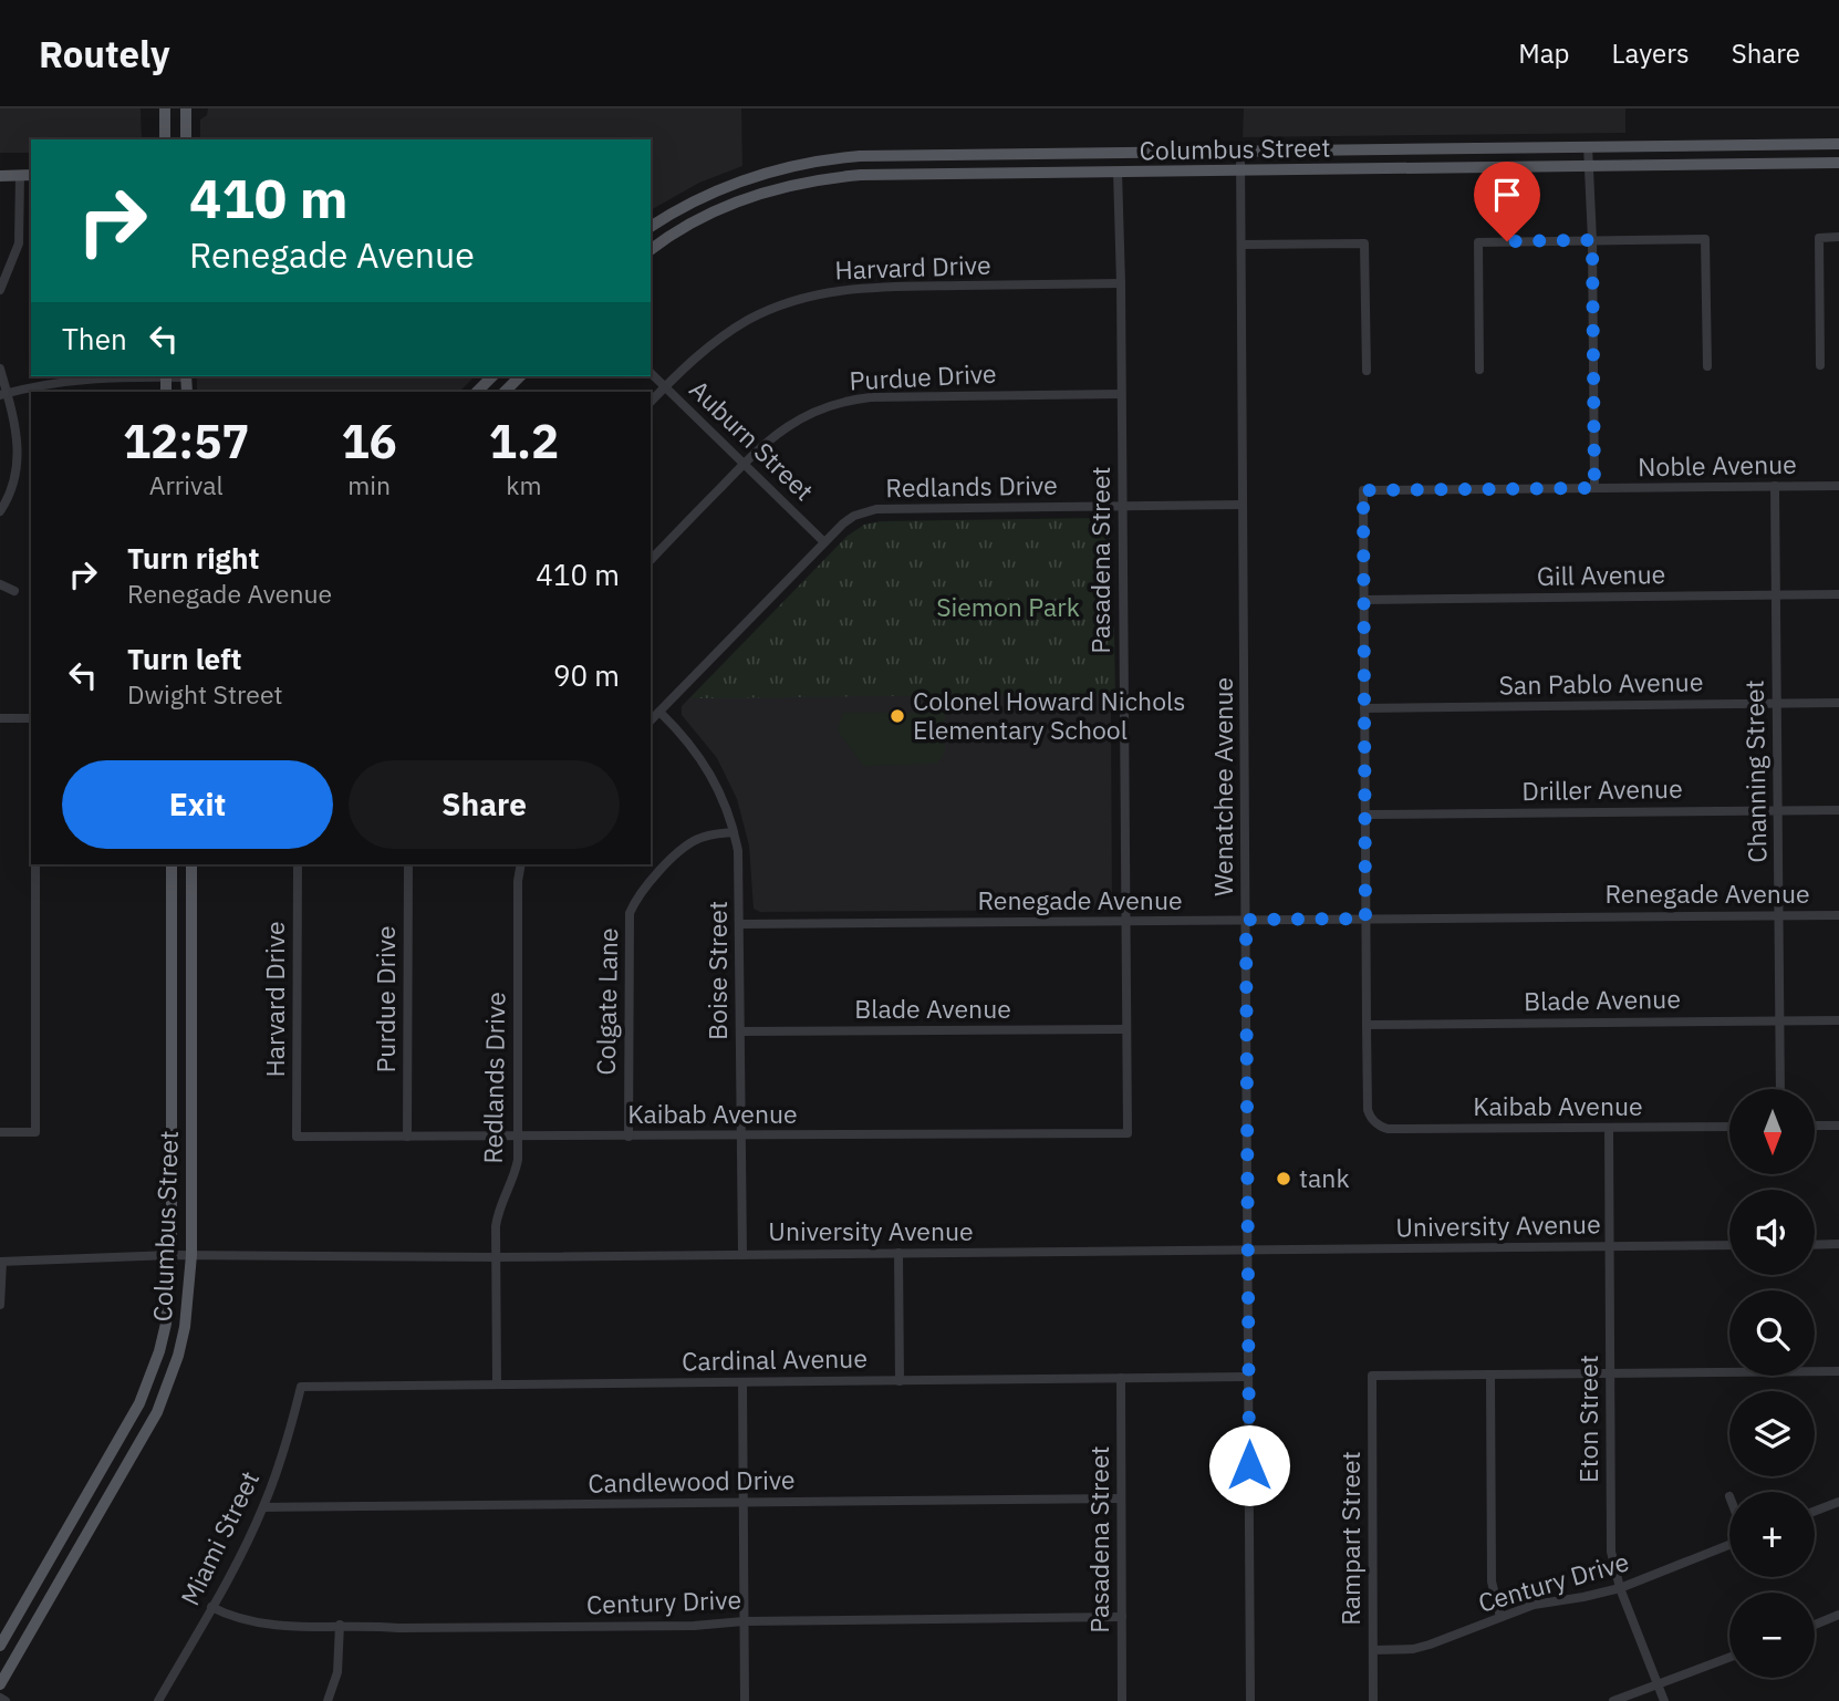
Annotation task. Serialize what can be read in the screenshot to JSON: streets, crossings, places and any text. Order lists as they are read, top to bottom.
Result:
{
  "streets": {
    "main road": ["Columbus Street"],
    "street": [
      "Harvard Drive",
      "Purdue Drive",
      "Auburn Street",
      "Noble Avenue",
      "Redlands Drive",
      "Pasadena Street",
      "Gill Avenue",
      "San Pablo Avenue",
      "Channing Street",
      "Wenatchee Avenue",
      "Driller Avenue",
      "Renegade Avenue",
      "Boise Street",
      "Blade Avenue",
      "Colgate Lane",
      "Kaibab Avenue",
      "University Avenue",
      "Cardinal Avenue",
      "Eton Street",
      "Candlewood Drive",
      "Miami Street",
      "Rampart Street",
      "Century Drive"
    ]
  },
  "crossings": [
    ["Columbus Street", "Pasadena Street"],
    ["Columbus Street", "Wenatchee Avenue"],
    ["Columbus Street", "University Avenue"],
    ["Harvard Drive", "Auburn Street"],
    ["Harvard Drive", "Pasadena Street"],
    ["Harvard Drive", "Kaibab Avenue"],
    ["Purdue Drive", "Auburn Street"],
    ["Purdue Drive", "Pasadena Street"],
    ["Purdue Drive", "Kaibab Avenue"],
    ["Auburn Street", "Redlands Drive"],
    ["Noble Avenue", "Gill Avenue"],
    ["Noble Avenue", "Channing Street"],
    ["Redlands Drive", "Pasadena Street"],
    ["Redlands Drive", "Wenatchee Avenue"],
    ["Redlands Drive", "Boise Street"],
    ["Redlands Drive", "Kaibab Avenue"],
    ["Redlands Drive", "University Avenue"],
    ["Redlands Drive", "Cardinal Avenue"],
    ["Pasadena Street", "Renegade Avenue"],
    ["Pasadena Street", "Blade Avenue"],
    ["Pasadena Street", "Kaibab Avenue"],
    ["Pasadena Street", "Cardinal Avenue"],
    ["Pasadena Street", "Candlewood Drive"],
    ["Pasadena Street", "Century Drive"],
    ["Gill Avenue", "Channing Street"],
    ["San Pablo Avenue", "Channing Street"],
    ["Channing Street", "Driller Avenue"],
    ["Channing Street", "Renegade Avenue"],
    ["Channing Street", "Blade Avenue"],
    ["Wenatchee Avenue", "Renegade Avenue"],
    ["Wenatchee Avenue", "University Avenue"],
    ["Wenatchee Avenue", "Cardinal Avenue"],
    ["Renegade Avenue", "Boise Street"],
    ["Boise Street", "Blade Avenue"],
    ["Boise Street", "Colgate Lane"],
    ["Boise Street", "Kaibab Avenue"],
    ["Boise Street", "University Avenue"],
    ["Blade Avenue", "Kaibab Avenue"],
    ["Colgate Lane", "Kaibab Avenue"],
    ["Kaibab Avenue", "Eton Street"],
    ["University Avenue", "Eton Street"],
    ["Cardinal Avenue", "Miami Street"],
    ["Eton Street", "Century Drive"],
    ["Candlewood Drive", "Miami Street"],
    ["Miami Street", "Century Drive"],
    ["Rampart Street", "Century Drive"]
  ],
  "parks": ["Siemon Park"],
  "places": ["Colonel Howard Nichols Elementary School", "tank"],
  "north": "bottom",
  "page": {
    "header": "Routely",
    "nav": ["Map", "Layers", "Share"],
    "turn": ["410 m", "Renegade Avenue"],
    "then": "Then",
    "eta": [
      "12:57",
      "Arrival",
      "16",
      "min",
      "1.2",
      "km"
    ],
    "list": [
      {
        "name": "Turn right",
        "note": "Renegade Avenue",
        "value": "410 m"
      },
      {
        "name": "Turn left",
        "note": "Dwight Street",
        "value": "90 m"
      }
    ],
    "buttons": ["Exit", "Share"],
    "map_buttons": ["+", "−"]
  }
}
